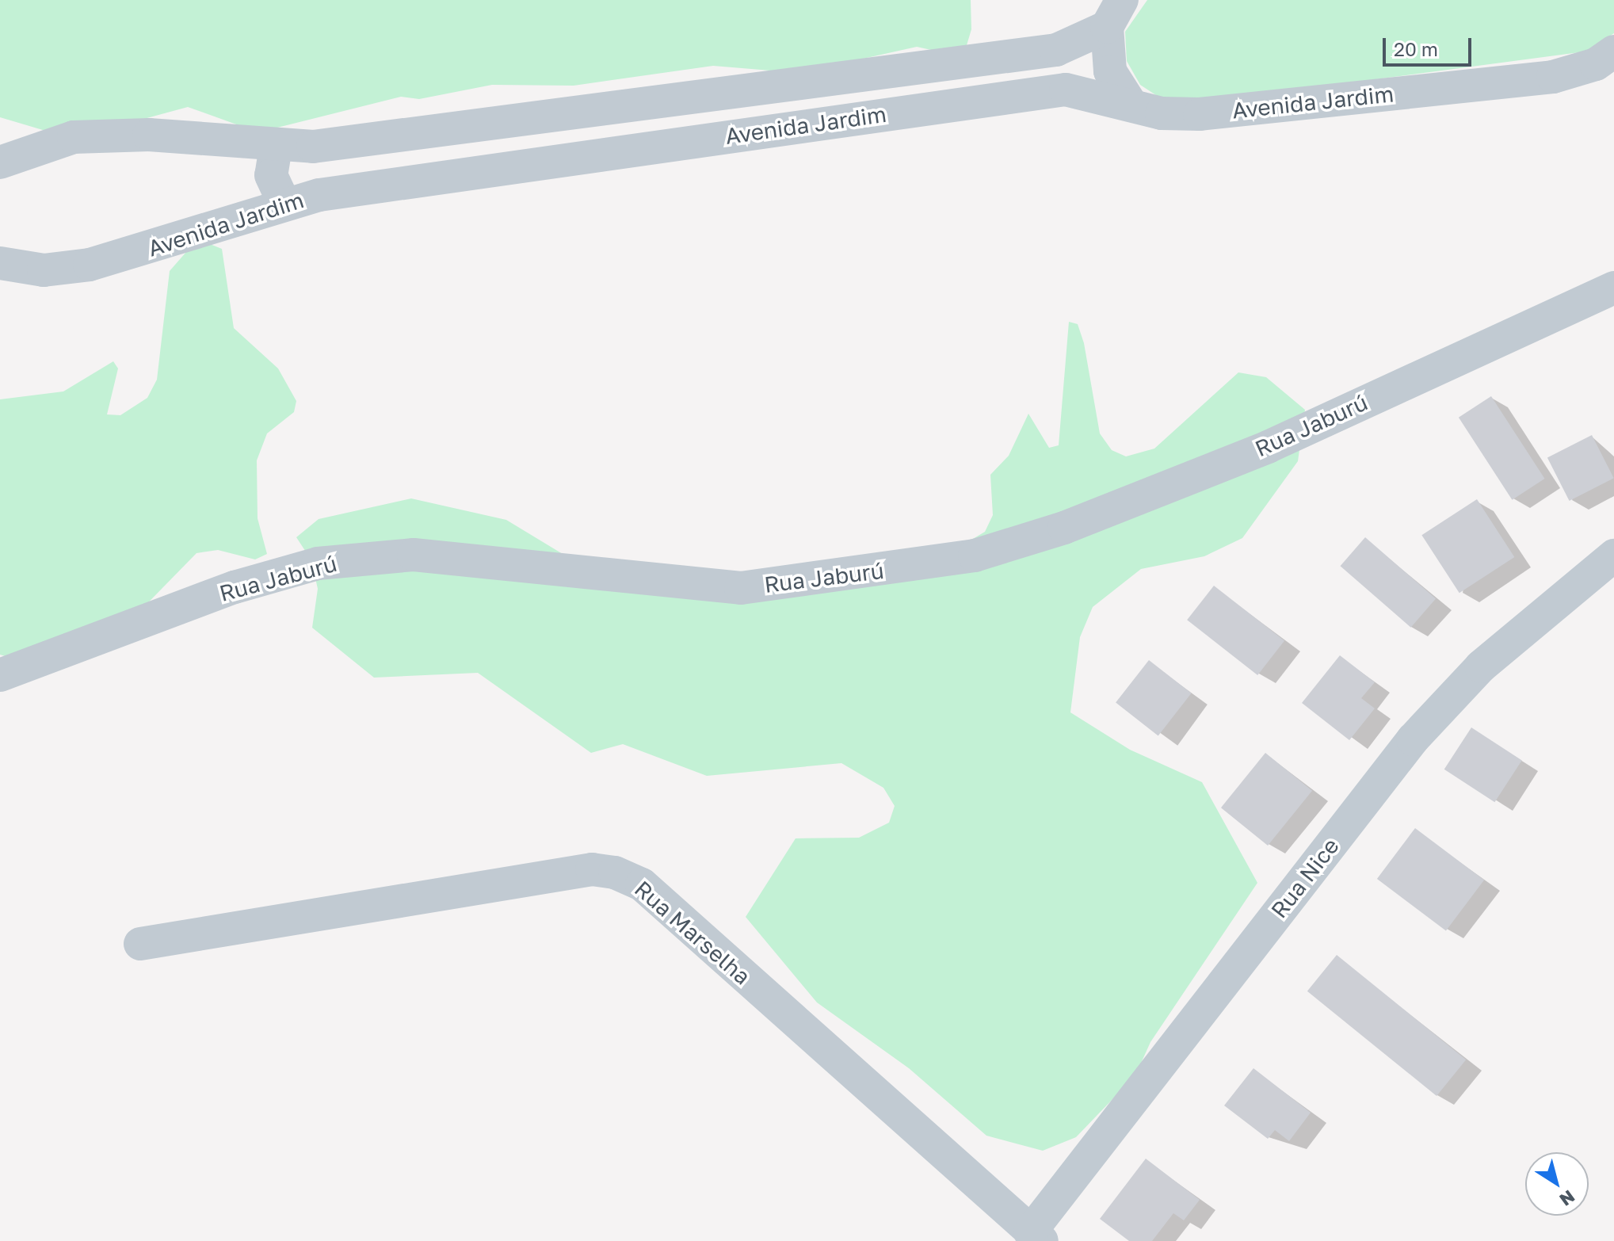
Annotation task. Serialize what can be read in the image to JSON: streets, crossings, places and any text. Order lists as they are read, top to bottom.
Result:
{
  "streets": {
    "street": [
      "Avenida Jardim",
      "Rua Jaburú",
      "Rua Nice",
      "Rua Marselha"
    ]
  },
  "crossings": [
    ["Rua Nice", "Rua Marselha"]
  ],
  "scale_bar": "20 m",
  "north": "bottom right"
}
